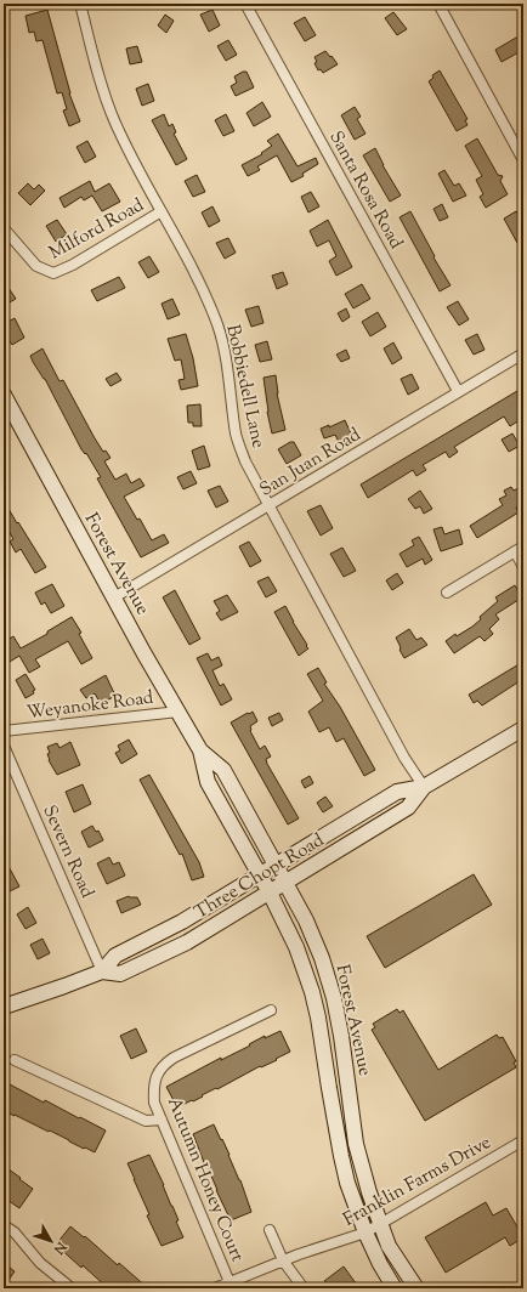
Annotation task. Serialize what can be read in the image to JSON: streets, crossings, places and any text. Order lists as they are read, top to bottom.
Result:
{
  "streets": {
    "main road": ["Forest Avenue", "Three Chopt Road"],
    "street": [
      "Santa Rosa Road",
      "Milford Road",
      "Bobbiedell Lane",
      "San Juan Road",
      "Weyanoke Road",
      "Severn Road",
      "Autumn Honey Court",
      "Franklin Farms Drive"
    ]
  },
  "crossings": [
    ["Santa Rosa Road", "San Juan Road"],
    ["Milford Road", "Bobbiedell Lane"],
    ["Bobbiedell Lane", "San Juan Road"],
    ["Bobbiedell Lane", "Three Chopt Road"],
    ["San Juan Road", "Forest Avenue"],
    ["Forest Avenue", "Weyanoke Road"],
    ["Forest Avenue", "Three Chopt Road"],
    ["Forest Avenue", "Franklin Farms Drive"],
    ["Severn Road", "Three Chopt Road"],
    ["Autumn Honey Court", "Franklin Farms Drive"]
  ],
  "north": "bottom right"
}
